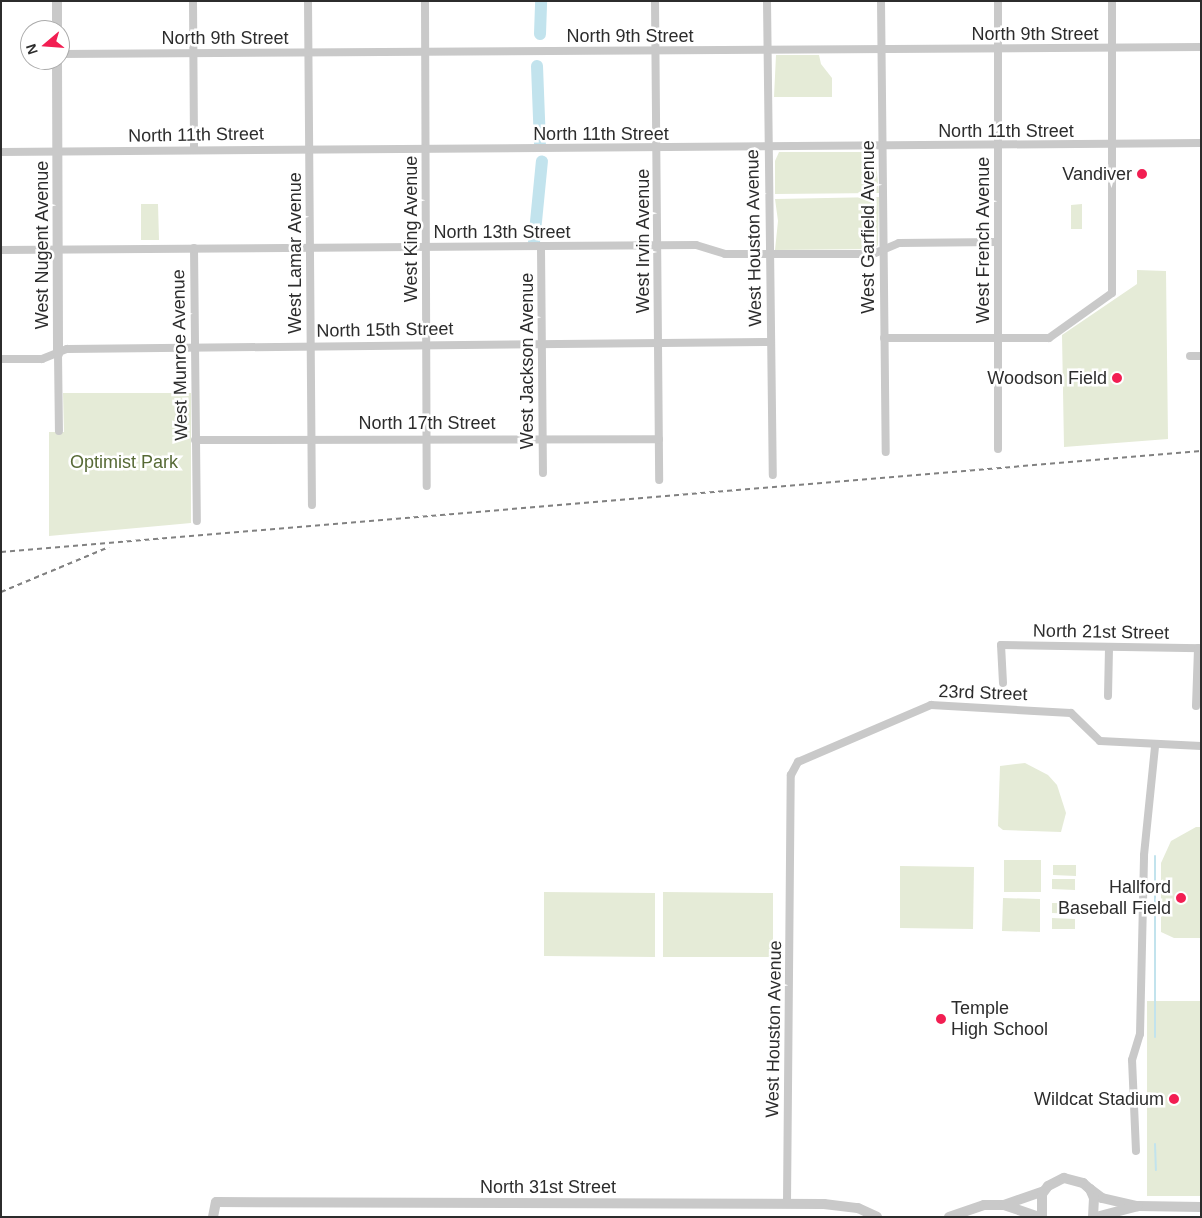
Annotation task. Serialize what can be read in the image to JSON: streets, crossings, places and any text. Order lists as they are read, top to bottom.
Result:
{
  "streets": {
    "street": [
      "North 9th Street",
      "North 11th Street",
      "West Garfield Avenue",
      "West King Avenue",
      "North 13th Street",
      "West Houston Avenue",
      "West French Avenue",
      "West Irvin Avenue",
      "West Nugent Avenue",
      "West Lamar Avenue",
      "North 15th Street",
      "West Munroe Avenue",
      "West Jackson Avenue",
      "North 17th Street",
      "North 21st Street",
      "23rd Street",
      "North 31st Street"
    ]
  },
  "crossings": [
    ["North 9th Street", "West Garfield Avenue"],
    ["North 9th Street", "West King Avenue"],
    ["North 9th Street", "West Houston Avenue"],
    ["North 9th Street", "West French Avenue"],
    ["North 9th Street", "West Irvin Avenue"],
    ["North 9th Street", "West Lamar Avenue"],
    ["North 11th Street", "West Garfield Avenue"],
    ["North 11th Street", "West King Avenue"],
    ["North 11th Street", "West Houston Avenue"],
    ["North 11th Street", "West French Avenue"],
    ["North 11th Street", "West Irvin Avenue"],
    ["North 11th Street", "West Nugent Avenue"],
    ["North 11th Street", "West Lamar Avenue"],
    ["West Garfield Avenue", "North 13th Street"],
    ["West King Avenue", "North 13th Street"],
    ["West King Avenue", "North 15th Street"],
    ["West King Avenue", "North 17th Street"],
    ["North 13th Street", "West Houston Avenue"],
    ["North 13th Street", "West French Avenue"],
    ["North 13th Street", "West Irvin Avenue"],
    ["North 13th Street", "West Nugent Avenue"],
    ["North 13th Street", "West Lamar Avenue"],
    ["North 13th Street", "West Munroe Avenue"],
    ["North 13th Street", "West Jackson Avenue"],
    ["West Houston Avenue", "North 15th Street"],
    ["West Houston Avenue", "23rd Street"],
    ["West Houston Avenue", "North 31st Street"],
    ["West Irvin Avenue", "North 15th Street"],
    ["West Irvin Avenue", "North 17th Street"],
    ["West Nugent Avenue", "North 15th Street"],
    ["West Lamar Avenue", "North 15th Street"],
    ["West Lamar Avenue", "North 17th Street"],
    ["North 15th Street", "West Munroe Avenue"],
    ["North 15th Street", "West Jackson Avenue"],
    ["West Munroe Avenue", "North 17th Street"],
    ["West Jackson Avenue", "North 17th Street"]
  ],
  "parks": ["Optimist Park"],
  "places": [
    "Vandiver",
    "Woodson Field",
    "Hallford Baseball Field",
    "Temple High School",
    "Wildcat Stadium"
  ],
  "north": "left"
}
